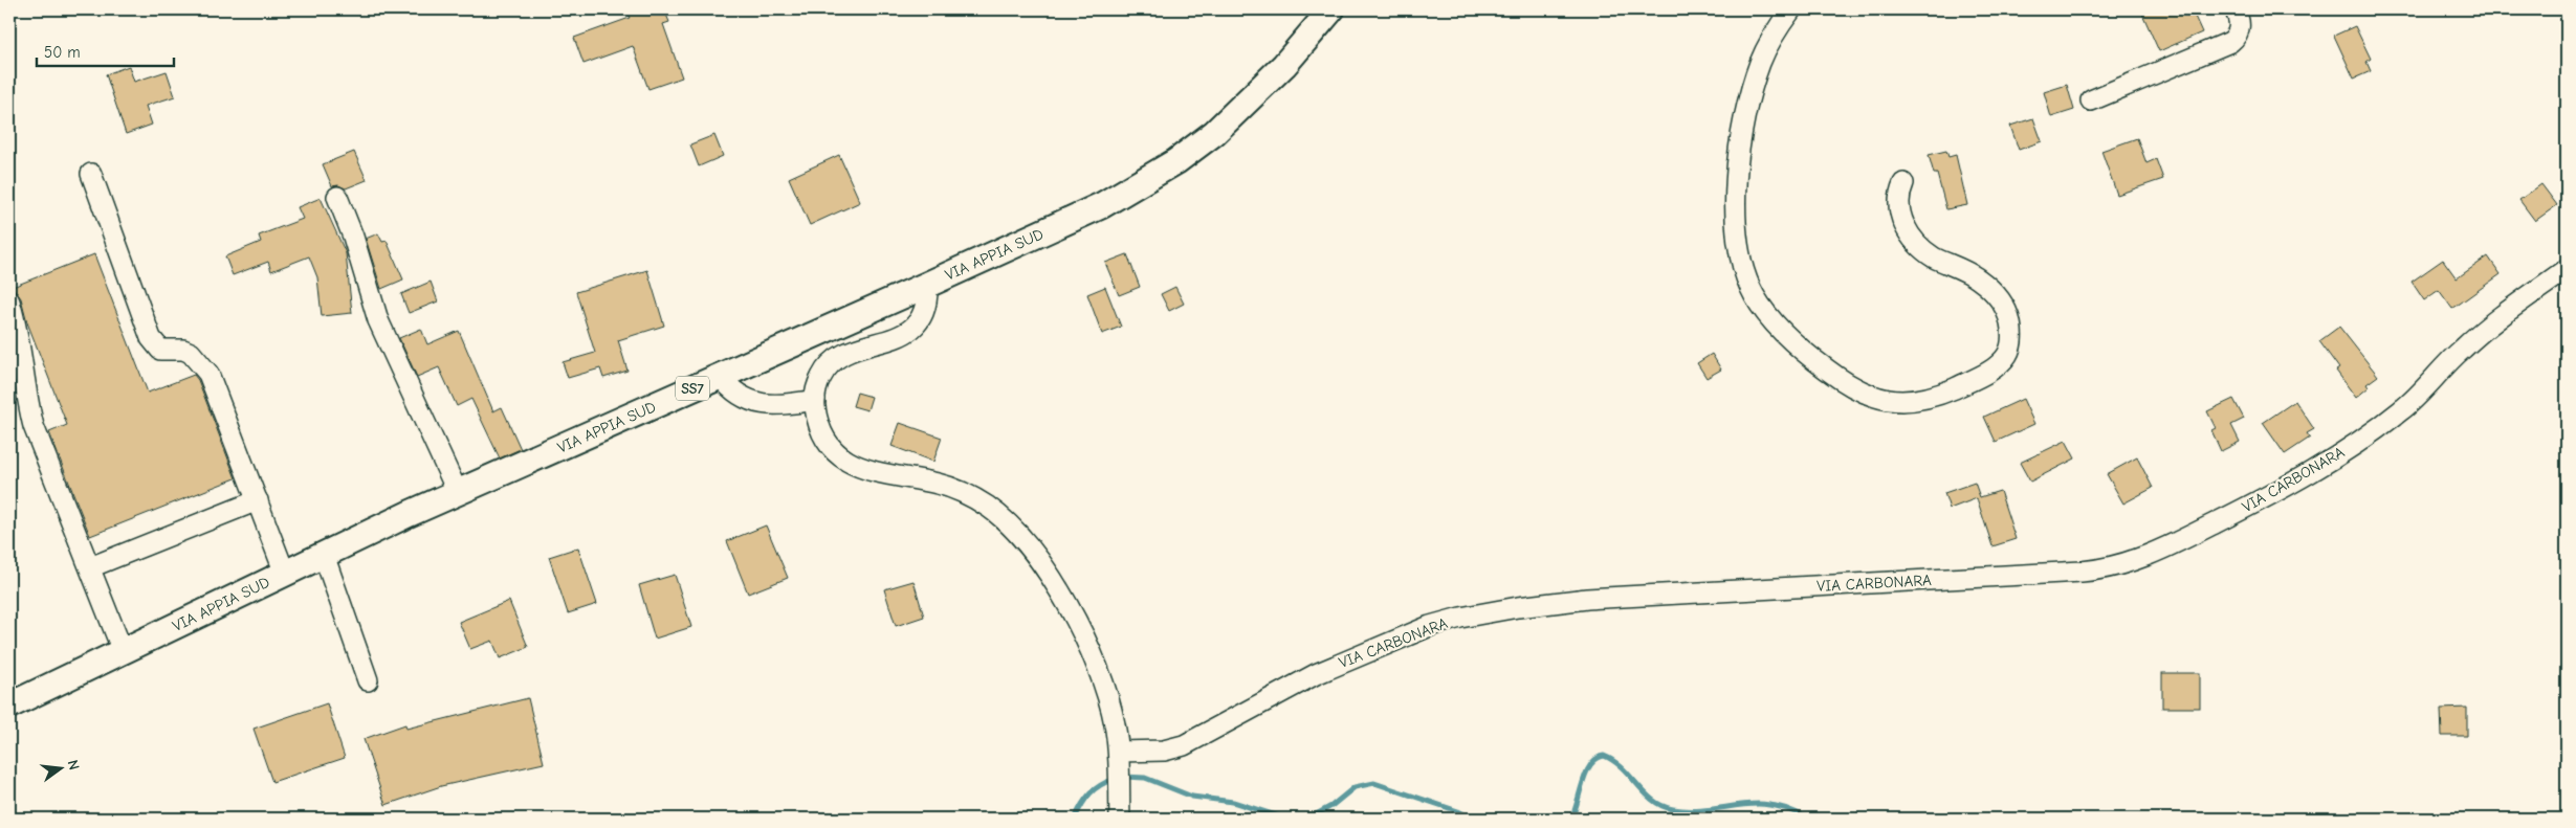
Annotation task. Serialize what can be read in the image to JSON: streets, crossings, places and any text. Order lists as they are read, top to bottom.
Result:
{
  "streets": {
    "main road": ["VIA APPIA SUD", "SS7"],
    "street": ["VIA CARBONARA"]
  },
  "scale_bar": "50 m",
  "north": "right"
}
